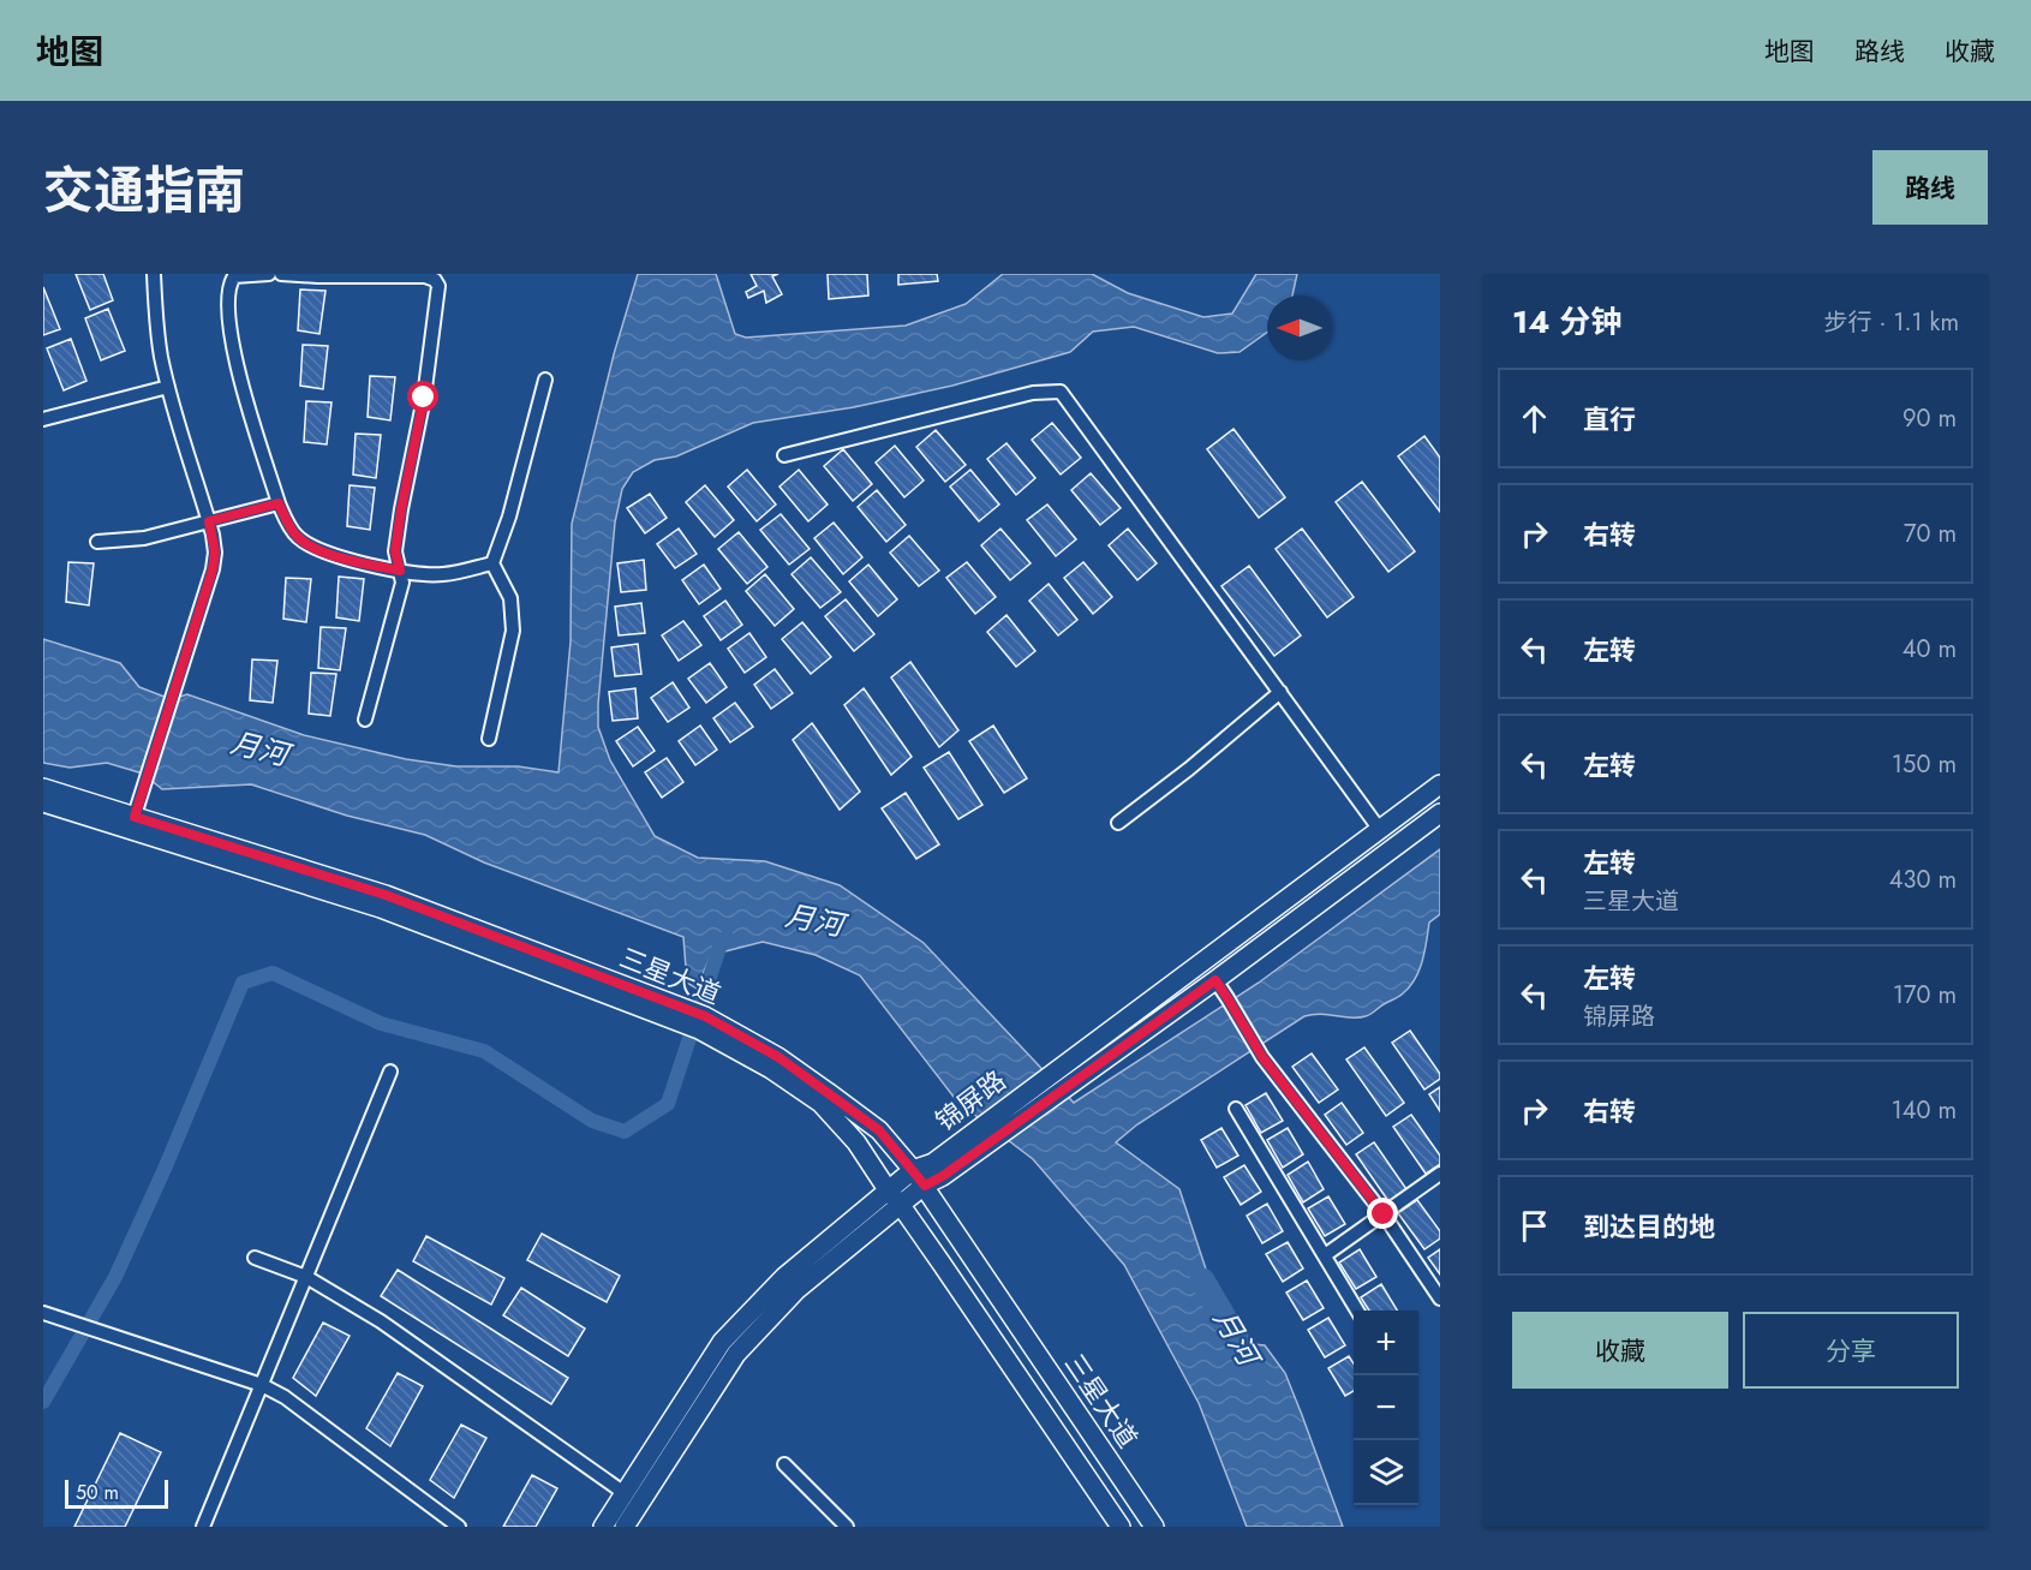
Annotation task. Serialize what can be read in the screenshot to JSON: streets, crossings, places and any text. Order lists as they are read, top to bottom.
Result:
{
  "streets": {
    "street": ["三星大道", "锦屏路"]
  },
  "crossings": [
    ["三星大道", "锦屏路"]
  ],
  "water": ["月河"],
  "scale_bar": "50 m",
  "north": "left",
  "page": {
    "header": "地图",
    "nav": ["地图", "路线", "收藏"],
    "title": "交通指南",
    "buttons": [
      "路线",
      ["收藏", "分享"]
    ],
    "heading": ["14 分钟", "步行 · 1.1 km"],
    "list": [
      ["直行", "90 m"],
      ["右转", "70 m"],
      ["左转", "40 m"],
      ["左转", "150 m"],
      ["左转", "三星大道", "430 m"],
      ["左转", "锦屏路", "170 m"],
      ["右转", "140 m"],
      "到达目的地"
    ],
    "map_buttons": ["+", "−"],
    "scale": "50 m"
  }
}
